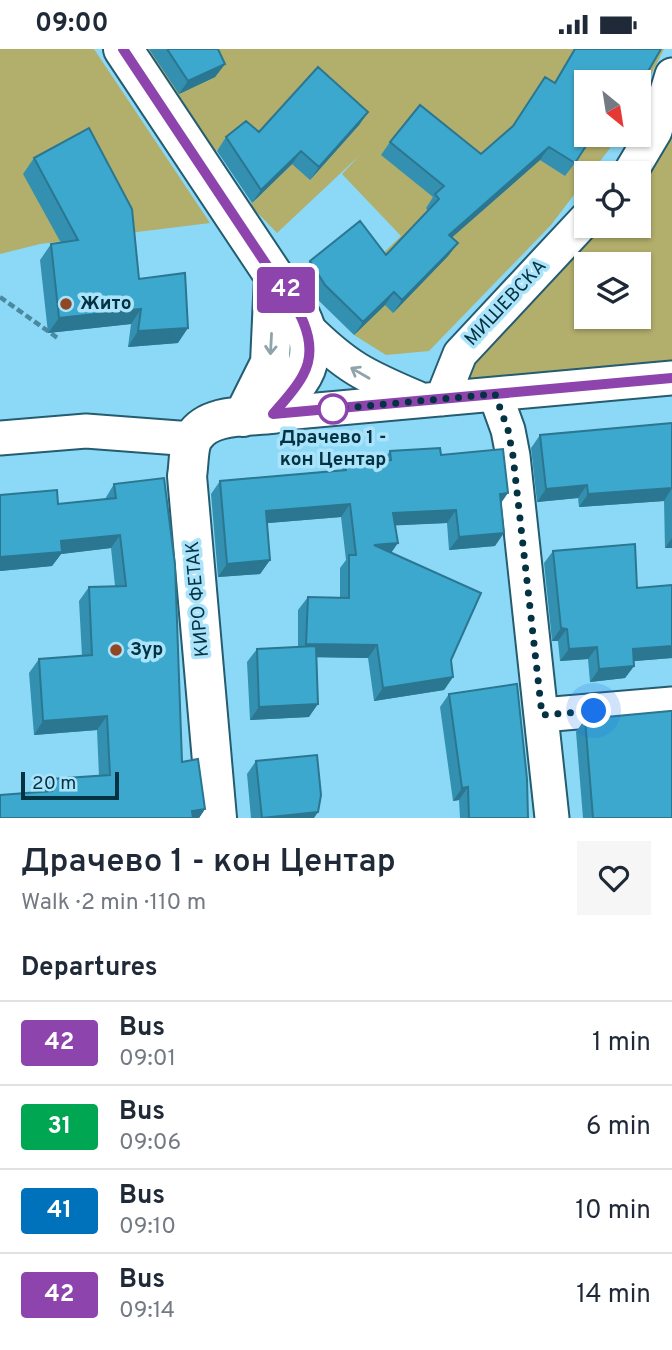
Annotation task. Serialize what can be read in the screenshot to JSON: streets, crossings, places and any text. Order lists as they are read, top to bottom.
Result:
{
  "streets": {
    "main road": ["КИРО ФЕТАК"],
    "street": ["МИШЕВСКА"]
  },
  "places": ["Жито", "Драчево 1 - кон Центар", "Зур"],
  "lines": ["bus line 42"],
  "scale_bar": "20 m",
  "north": "bottom right",
  "page": {
    "status": "09:00",
    "on_map": "42",
    "scale": "20 m",
    "heading": [
      ["Драчево 1 - кон Центар", "Walk · 2 min · 110 m"],
      "Departures"
    ],
    "list": [
      {
        "mark": "42",
        "name": "Bus",
        "note": "09:01",
        "value": "1 min"
      },
      {
        "mark": "31",
        "name": "Bus",
        "note": "09:06",
        "value": "6 min"
      },
      {
        "mark": "41",
        "name": "Bus",
        "note": "09:10",
        "value": "10 min"
      },
      {
        "mark": "42",
        "name": "Bus",
        "note": "09:14",
        "value": "14 min"
      }
    ]
  }
}
